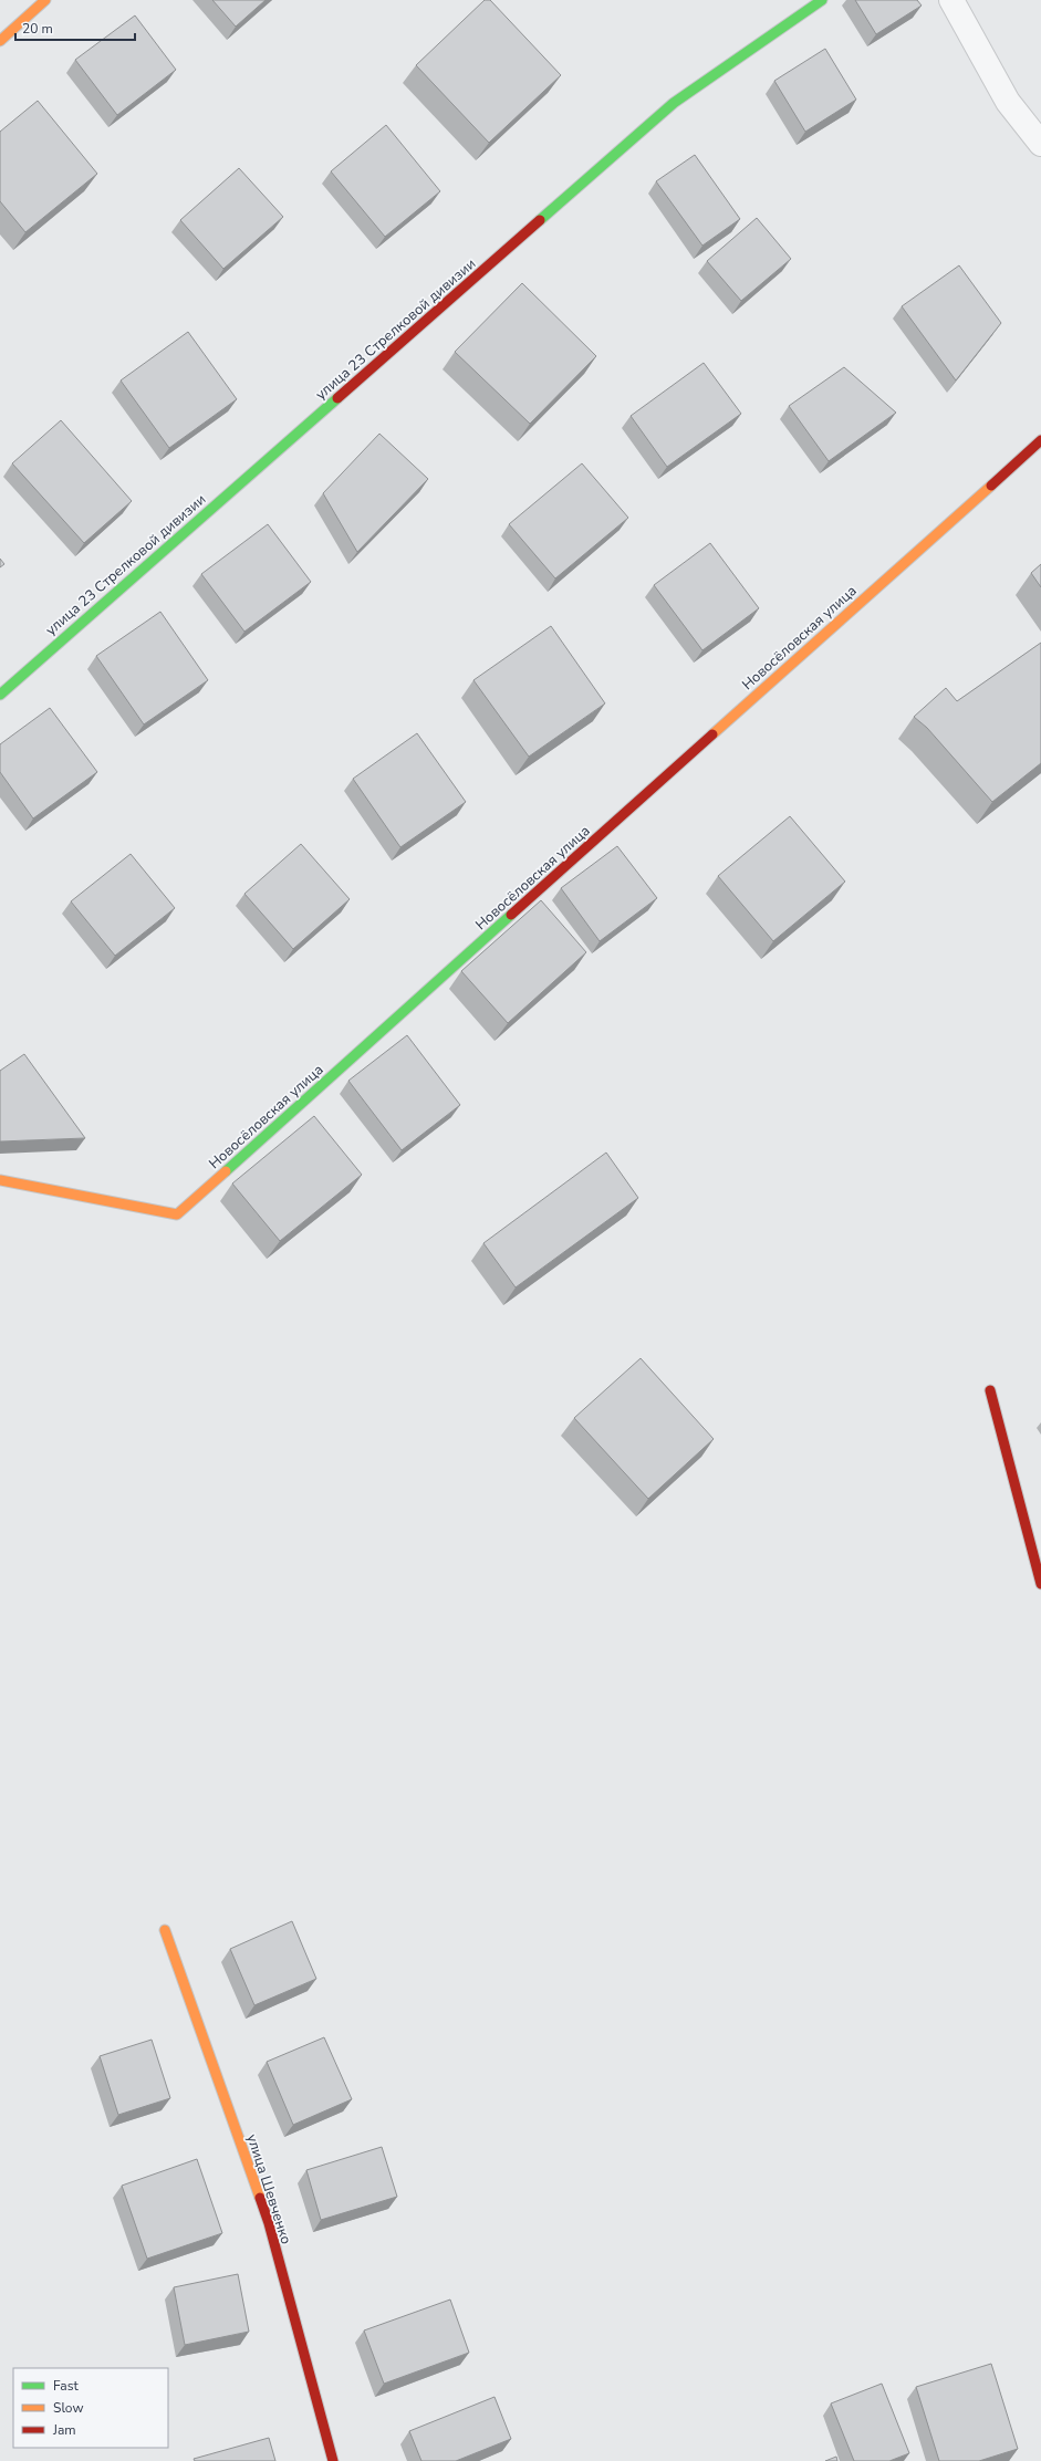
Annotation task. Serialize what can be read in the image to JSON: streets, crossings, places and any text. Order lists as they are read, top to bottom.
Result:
{
  "streets": {
    "street": ["улица 23 Стрелковой дивизии", "Новосёловская улица", "улица Шевченко"]
  },
  "legend": ["Fast", "Slow", "Jam"],
  "scale_bar": "20 m"
}
